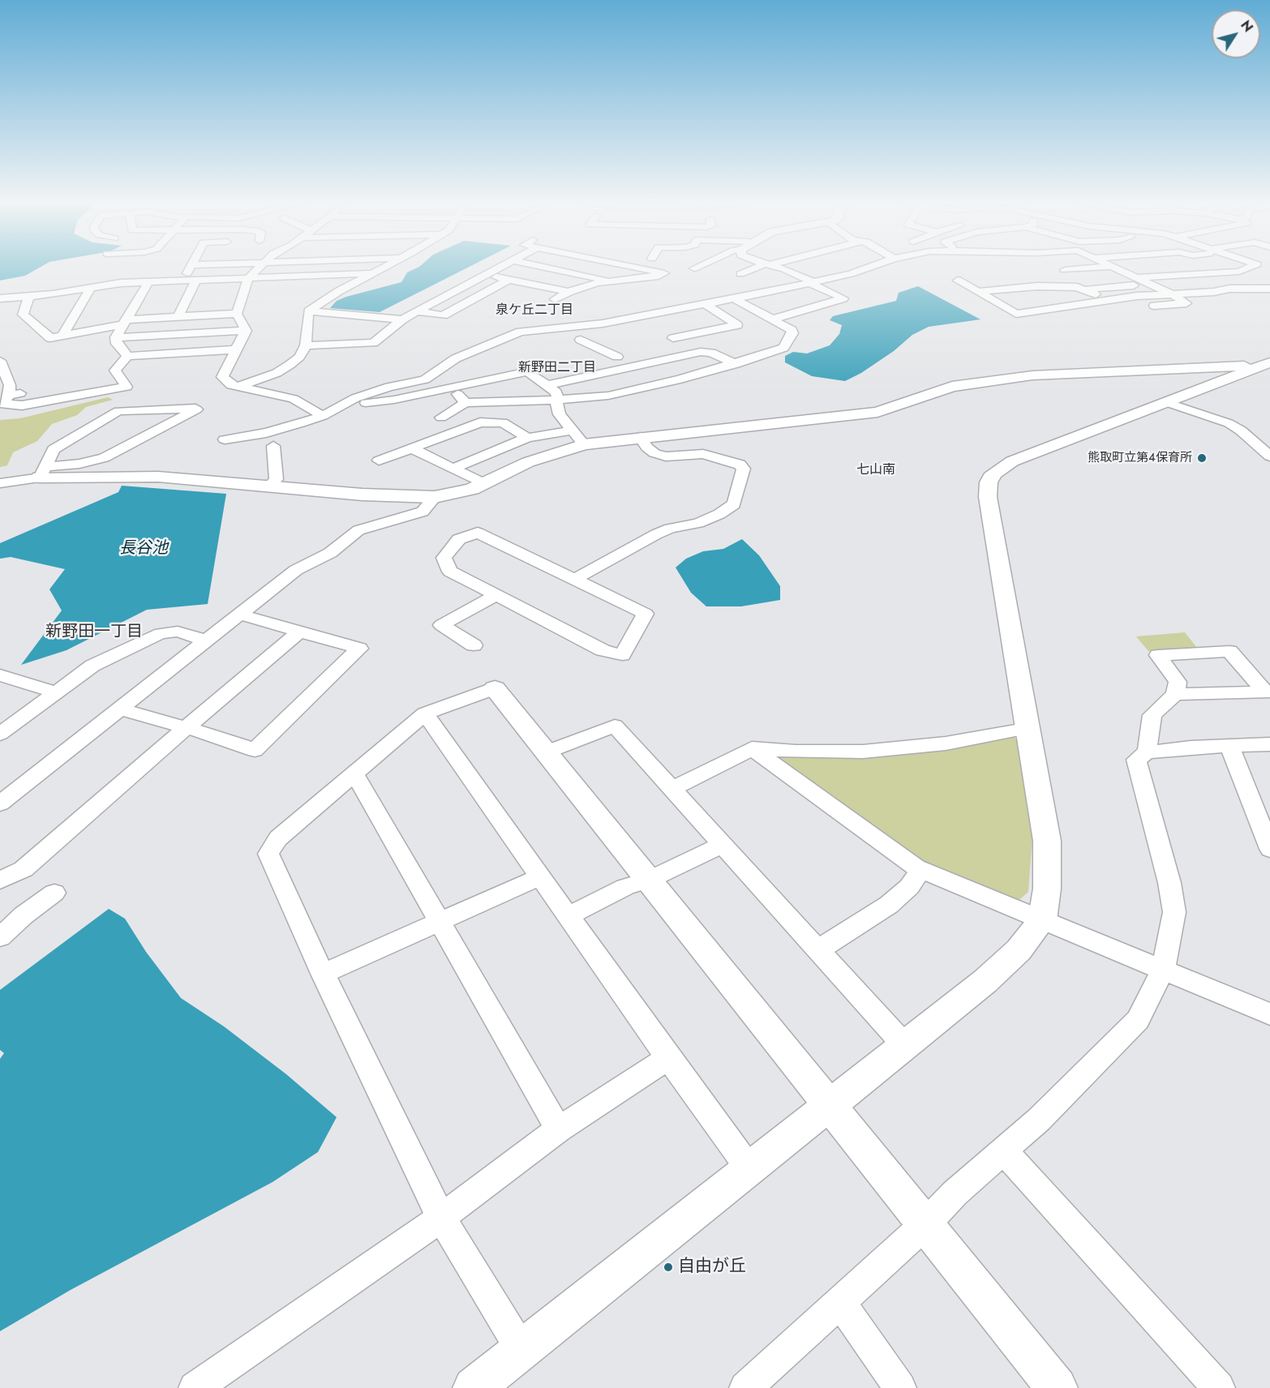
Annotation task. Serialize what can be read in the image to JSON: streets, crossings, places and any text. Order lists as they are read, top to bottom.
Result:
{
  "districts": [
    "泉ケ丘二丁目",
    "新野田二丁目",
    "七山南",
    "新野田一丁目"
  ],
  "water": ["長谷池"],
  "places": ["熊取町立第４保育所", "自由が丘"],
  "north": "top right"
}
